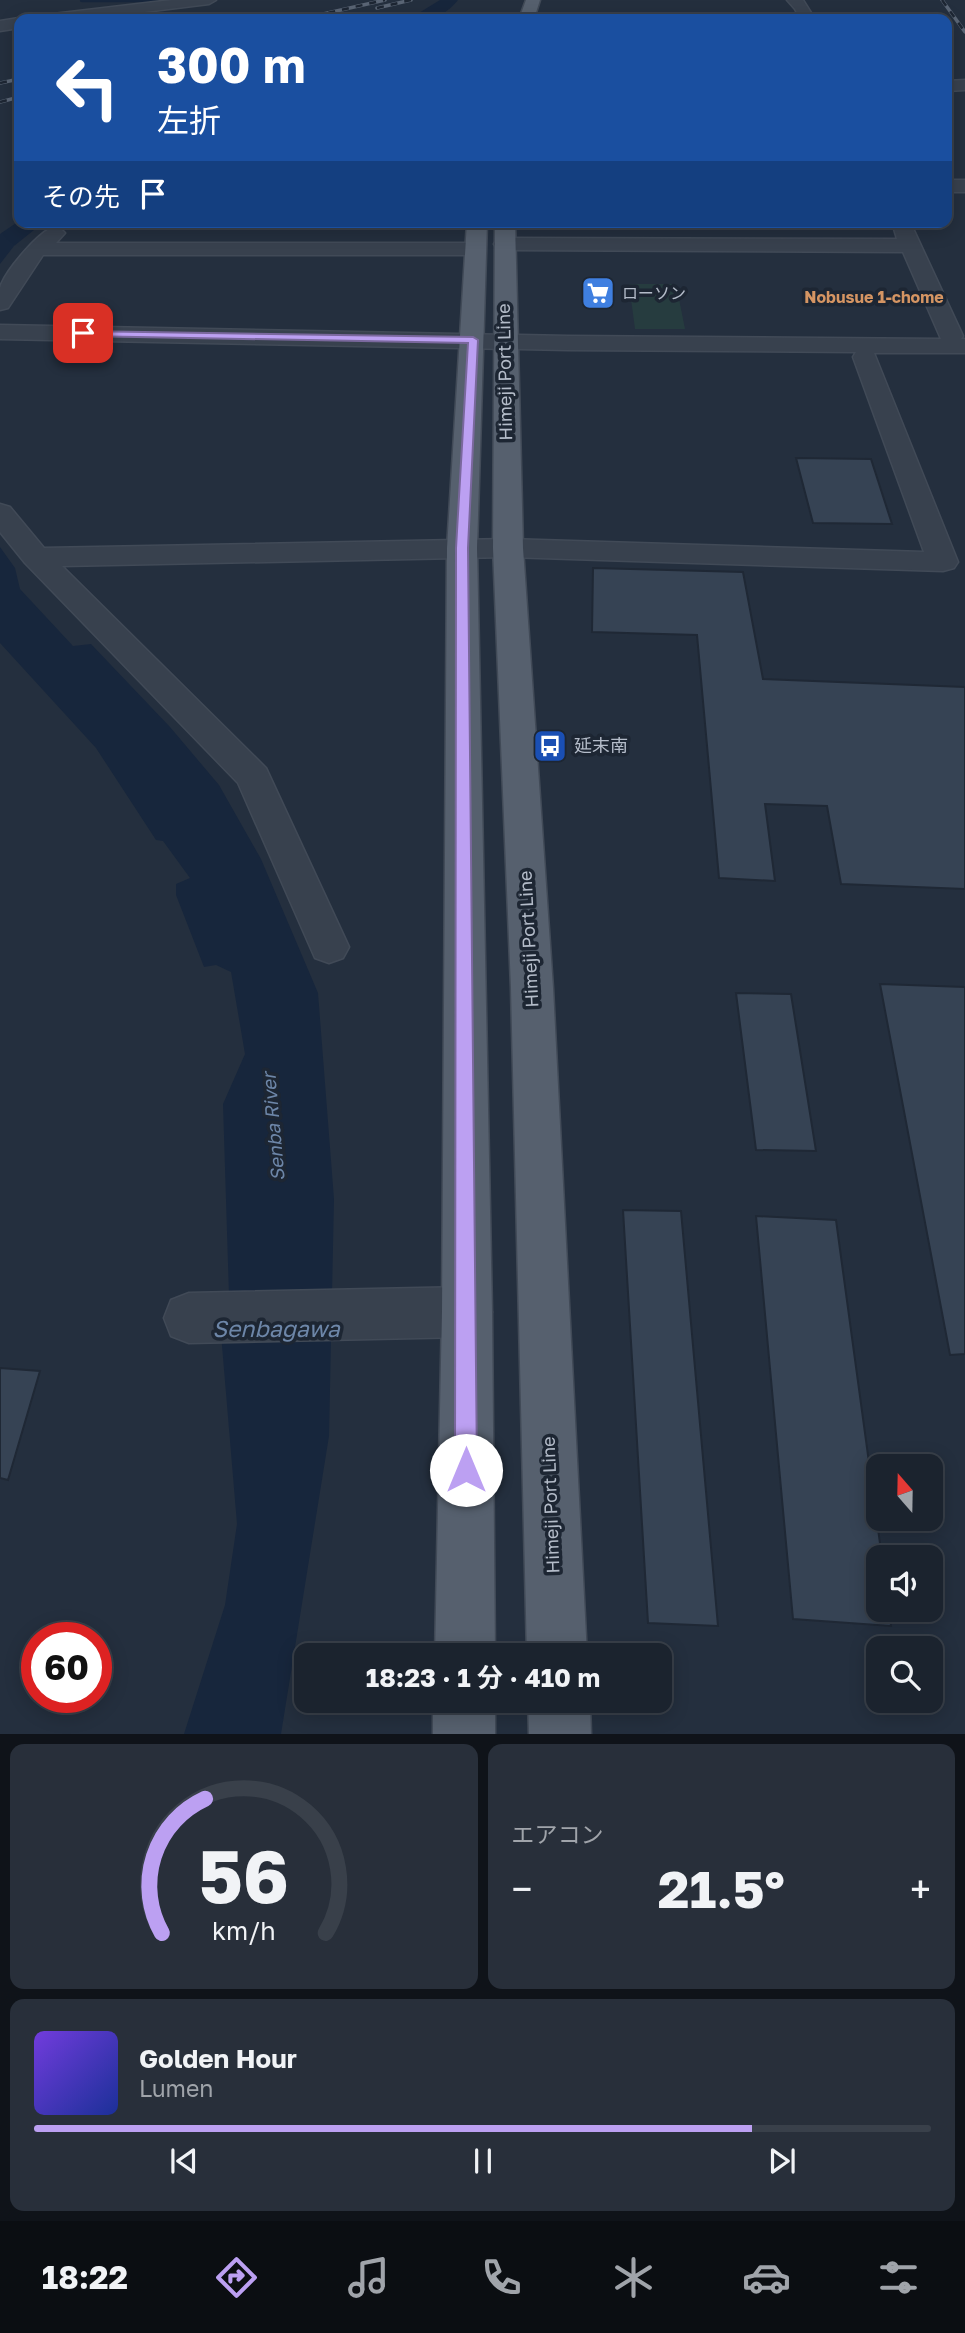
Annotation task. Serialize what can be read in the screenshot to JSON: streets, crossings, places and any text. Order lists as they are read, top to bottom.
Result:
{
  "streets": {
    "main road": ["Himeji Port Line"]
  },
  "districts": ["Nobusue 1-chome"],
  "water": ["Senba River", "Senbagawa"],
  "places": {
    "supermarket": ["ローソン"],
    "bus stop": ["延末南"]
  },
  "north": "top",
  "page": {
    "turn": ["300 m", "左折"],
    "then": "その先",
    "limit": "60",
    "trip": "18:23 · 1 分 · 410 m",
    "tile": "エアコン",
    "heat": ["−", "21.5°", "+"],
    "song": ["Golden Hour", "Lumen"],
    "tabs": "18:22",
    "gauge": ["56", "km/h"]
  }
}
